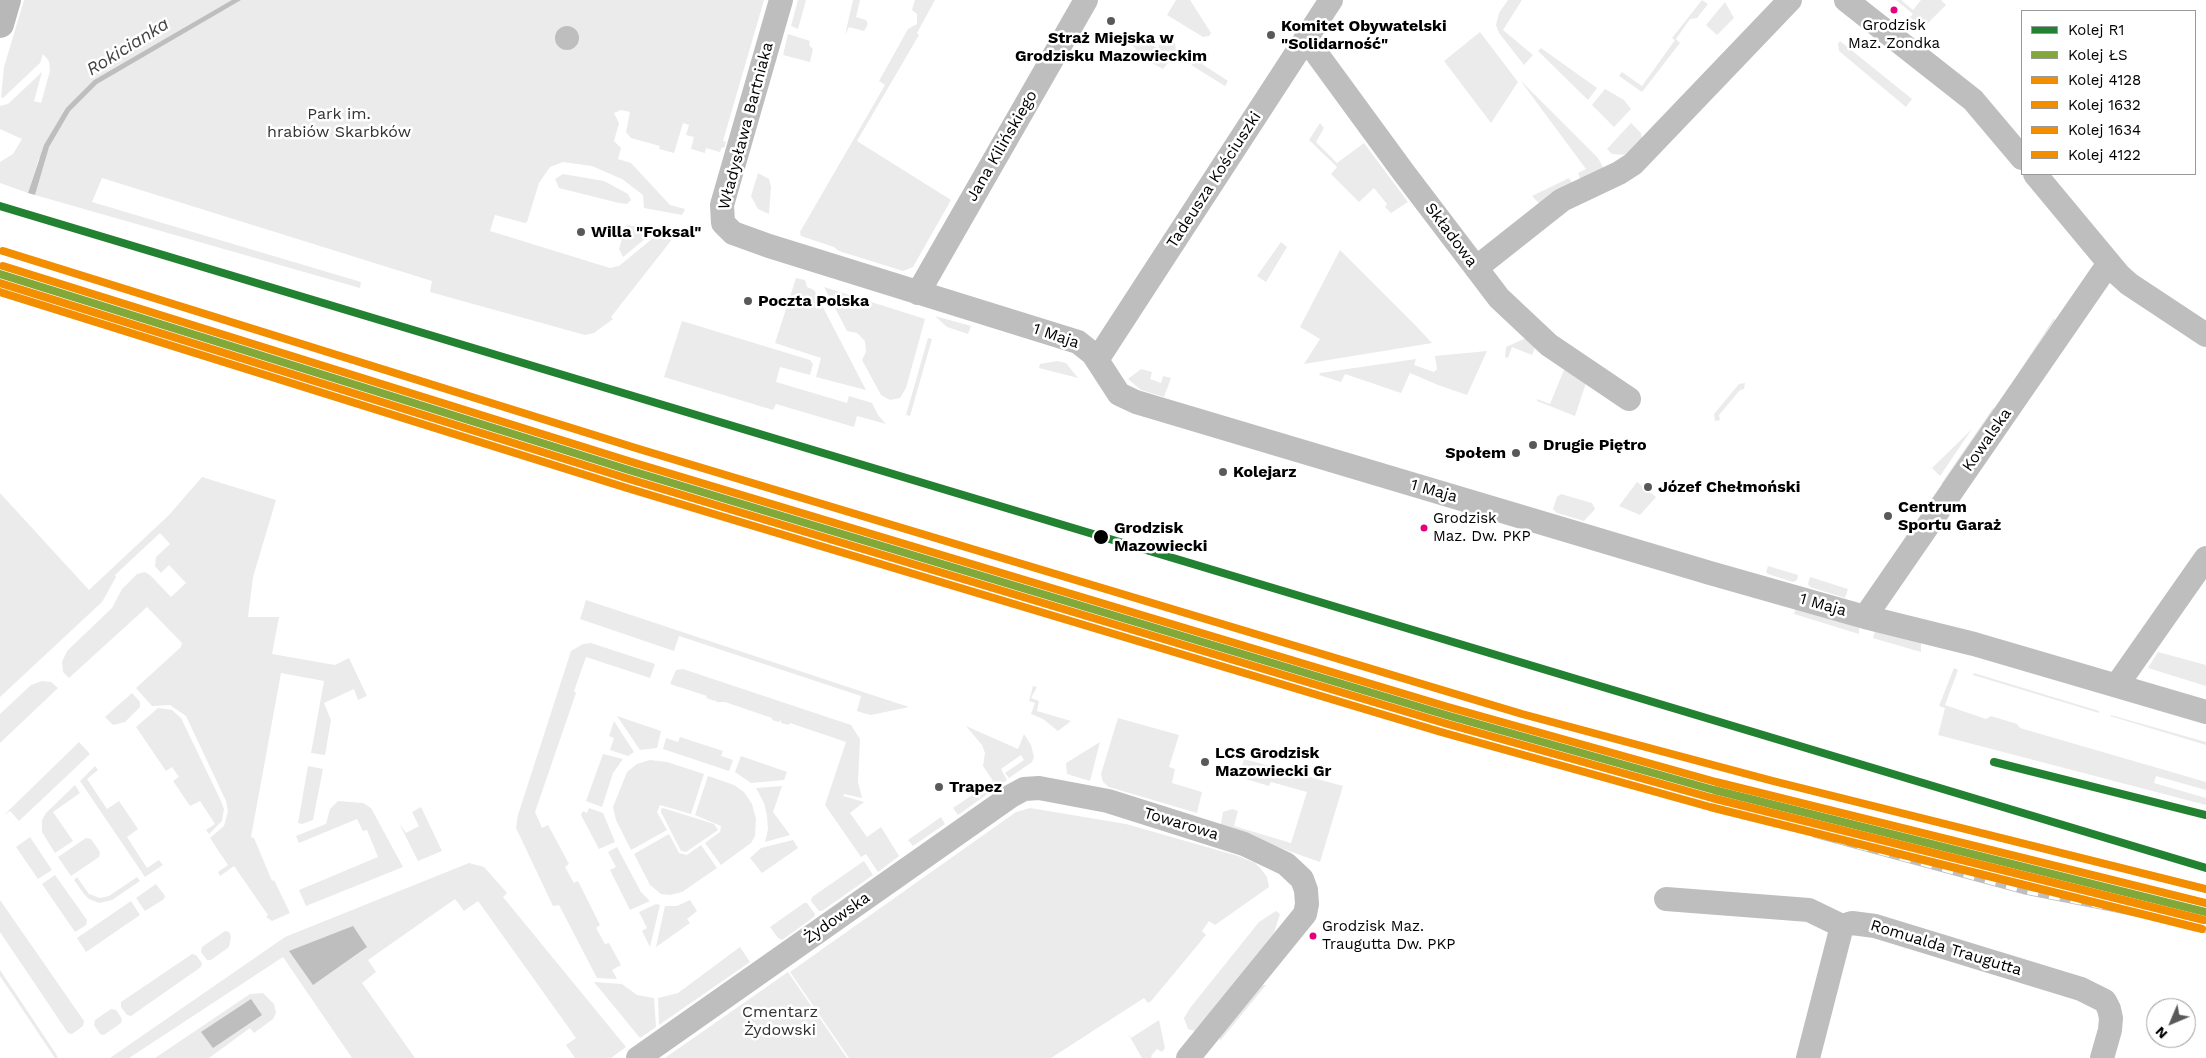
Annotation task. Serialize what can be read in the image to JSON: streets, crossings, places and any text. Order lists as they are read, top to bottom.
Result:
{
  "streets": {
    "street": [
      "Władysława Bartniaka",
      "Jana Kilińskiego",
      "Tadeusza Kościuszki",
      "Składowa",
      "1 Maja",
      "Kowalska",
      "Towarowa",
      "Żydowska",
      "Romualda Traugutta"
    ]
  },
  "crossings": [
    ["Władysława Bartniaka", "1 Maja"],
    ["Jana Kilińskiego", "1 Maja"],
    ["Tadeusza Kościuszki", "Składowa"],
    ["Tadeusza Kościuszki", "1 Maja"],
    ["1 Maja", "Kowalska"],
    ["Towarowa", "Żydowska"]
  ],
  "water": ["Rokicianka"],
  "parks": ["Park im. hrabiów Skarbków", "Cmentarz Żydowski"],
  "places": [
    "Grodzisk Maz. Zondka",
    "Straż Miejska w Grodzisku Mazowieckim",
    "Komitet Obywatelski \"Solidarność\"",
    "Willa \"Foksal\"",
    "Poczta Polska",
    "Drugie Piętro",
    "Społem",
    "Kolejarz",
    "Józef Chełmoński",
    "Centrum Sportu Garaż",
    "Grodzisk Maz. Dw. PKP",
    "Grodzisk Mazowiecki",
    "LCS Grodzisk Mazowiecki Gr",
    "Trapez",
    "Grodzisk Maz. Traugutta Dw. PKP"
  ],
  "lines": [
    "rail line R1",
    "rail line 4122",
    "rail line 1632",
    "rail line ŁS",
    "rail line 4128",
    "rail line 1634"
  ],
  "legend": [
    "Kolej R1",
    "Kolej ŁS",
    "Kolej 4128",
    "Kolej 1632",
    "Kolej 1634",
    "Kolej 4122"
  ],
  "north": "bottom left"
}
